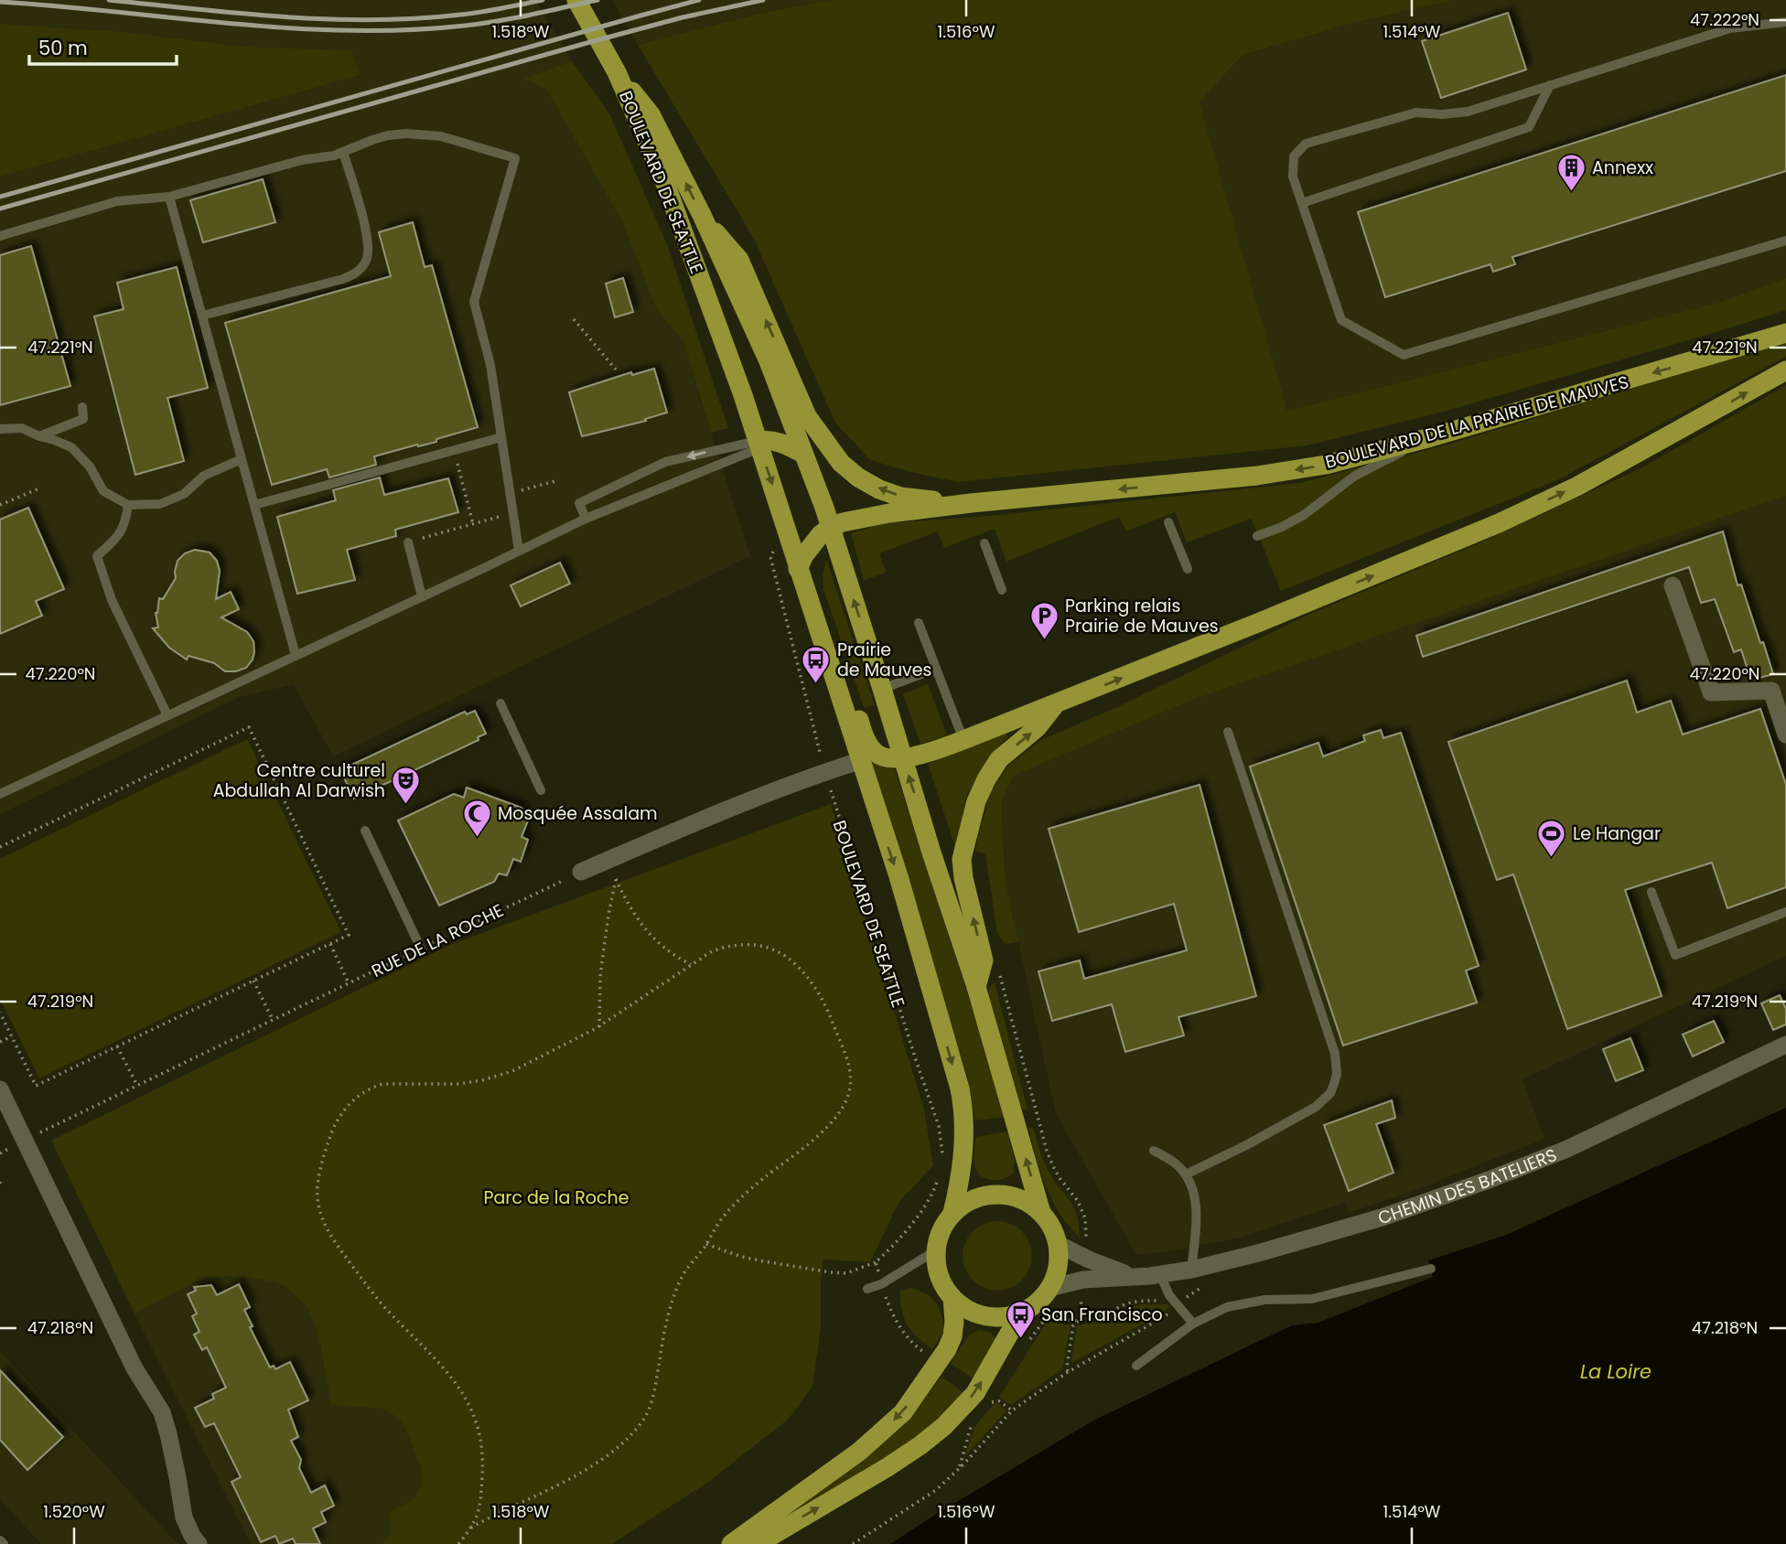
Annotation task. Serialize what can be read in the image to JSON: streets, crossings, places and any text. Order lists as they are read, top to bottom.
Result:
{
  "streets": {
    "main road": ["BOULEVARD DE SEATTLE", "BOULEVARD DE LA PRAIRIE DE MAUVES"],
    "street": ["CHEMIN DES BATELIERS"],
    "path": ["RUE DE LA ROCHE"]
  },
  "crossings": [
    ["BOULEVARD DE SEATTLE", "BOULEVARD DE LA PRAIRIE DE MAUVES"],
    ["BOULEVARD DE SEATTLE", "CHEMIN DES BATELIERS"]
  ],
  "one_way": ["BOULEVARD DE LA PRAIRIE DE MAUVES"],
  "water": ["La Loire"],
  "parks": ["Parc de la Roche"],
  "places": {
    "building": ["Annexx"],
    "parking": ["Parking relais Prairie de Mauves"],
    "bus stop": ["Prairie de Mauves", "San Francisco"],
    "theatre": ["Centre culturel Abdullah Al Darwish"],
    "mosque": ["Mosquée Assalam"],
    "sports": ["Le Hangar"]
  },
  "scale_bar": "50 m",
  "coordinates": [
    "47.222°N",
    "1.518°W",
    "1.516°W",
    "1.514°W",
    "47.221°N",
    "47.220°N",
    "47.219°N",
    "47.218°N",
    "1.520°W"
  ]
}
